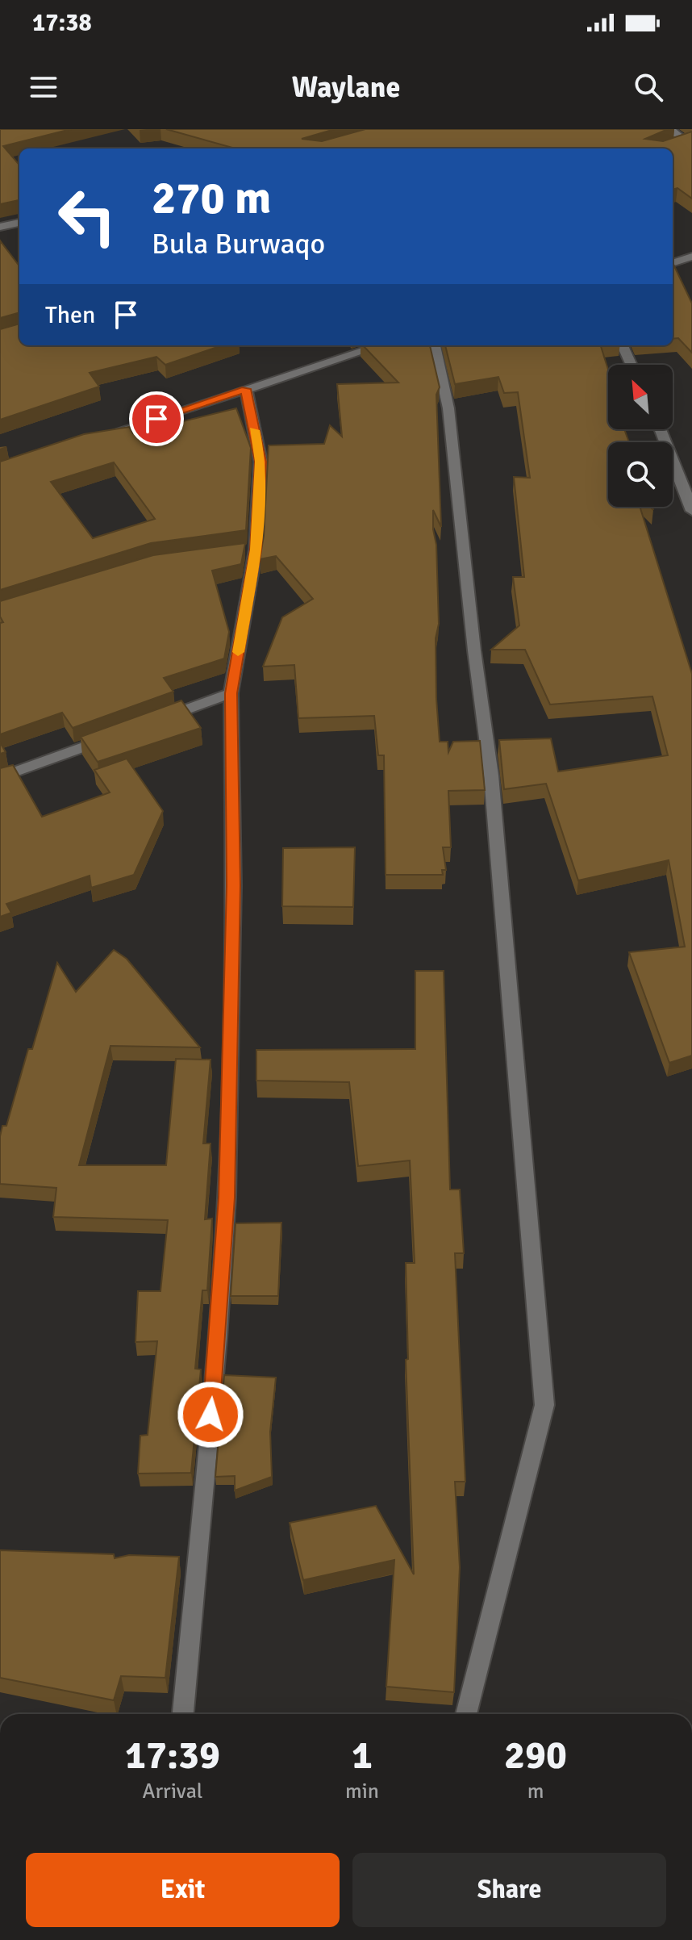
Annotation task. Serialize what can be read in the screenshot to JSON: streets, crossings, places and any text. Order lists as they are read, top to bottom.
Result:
{
  "north": "top left",
  "page": {
    "status": "17:38",
    "header": "Waylane",
    "turn": ["270 m", "Bula Burwaqo"],
    "then": "Then",
    "eta": [
      "17:39",
      "Arrival",
      "1",
      "min",
      "290",
      "m"
    ],
    "buttons": ["Exit", "Share"]
  }
}
